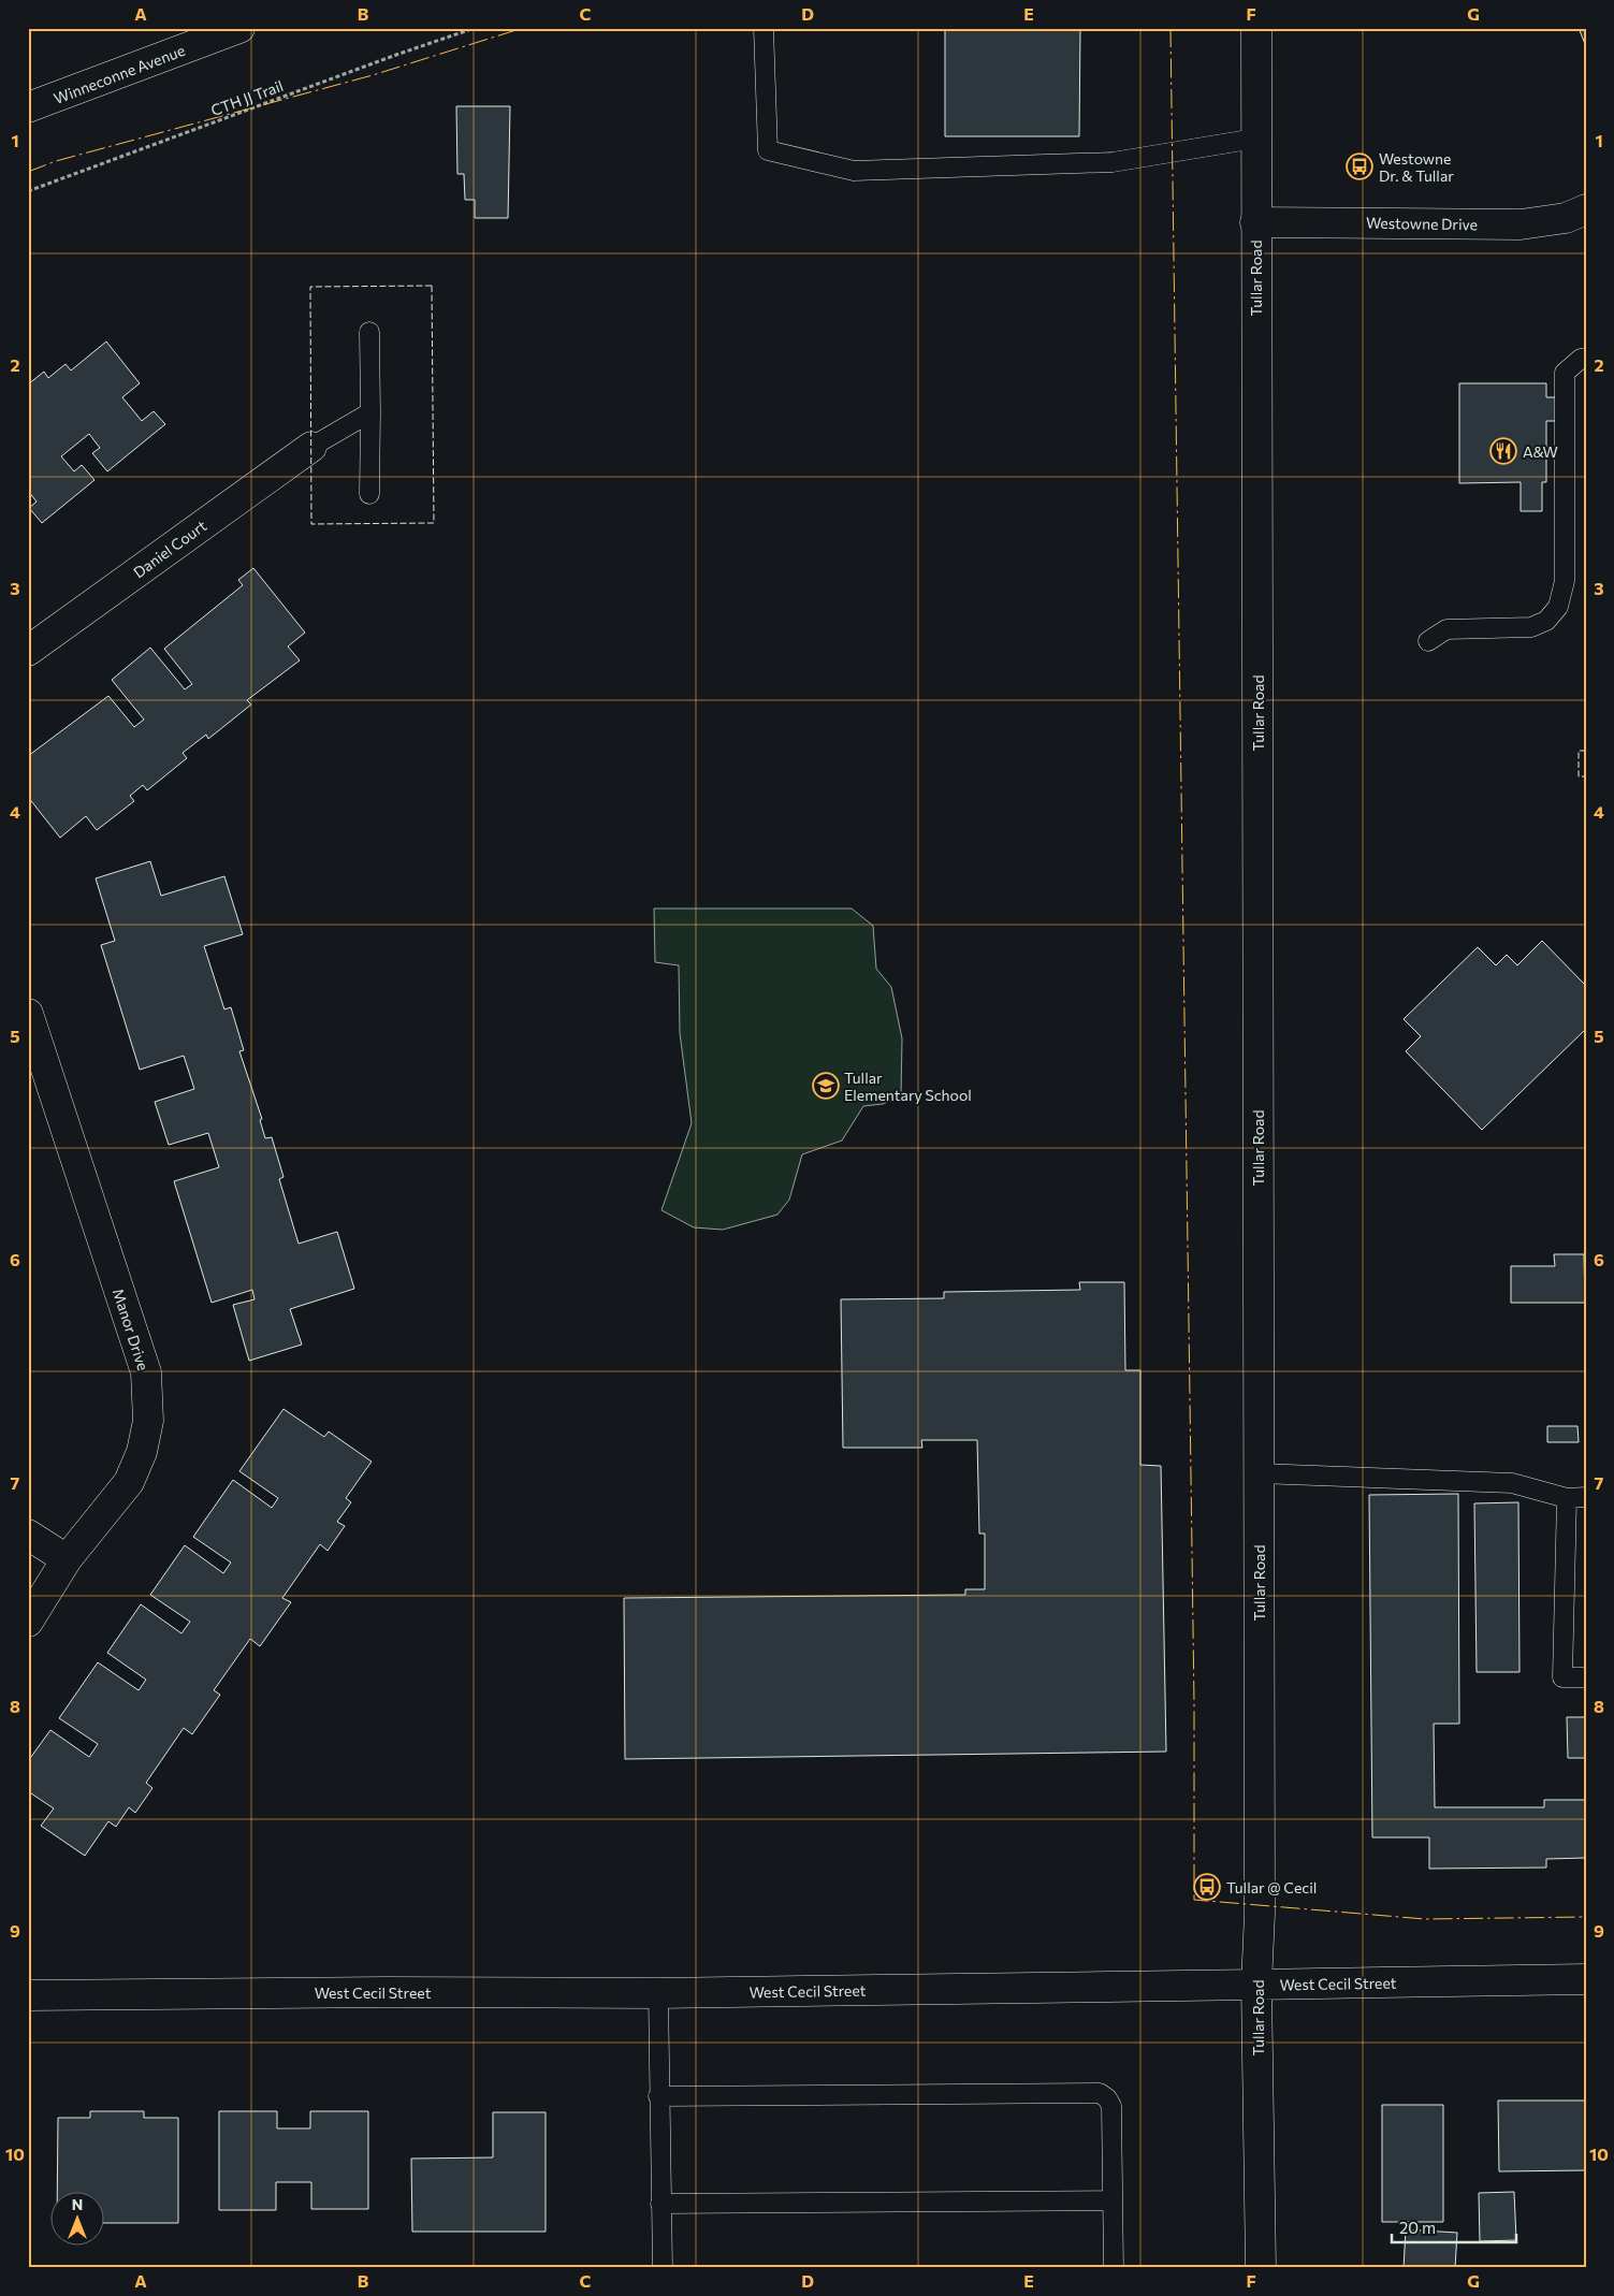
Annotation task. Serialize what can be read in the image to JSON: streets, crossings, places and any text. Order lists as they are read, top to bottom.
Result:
{
  "streets": {
    "main road": [
      "Winneconne Avenue",
      "Westowne Drive",
      "Tullar Road",
      "Daniel Court",
      "Manor Drive",
      "West Cecil Street"
    ],
    "path": ["CTH JJ Trail"]
  },
  "crossings": [
    ["Westowne Drive", "Tullar Road"],
    ["Tullar Road", "West Cecil Street"]
  ],
  "places": {
    "bus stop": ["Westowne Dr. & Tullar", "Tullar @ Cecil"],
    "restaurant": ["A&W"],
    "school or university": ["Tullar Elementary School"]
  },
  "scale_bar": "20 m",
  "north": "top",
  "grid": {
    "columns": [
      "A",
      "B",
      "C",
      "D",
      "E",
      "F",
      "G"
    ],
    "rows": [
      "1",
      "2",
      "3",
      "4",
      "5",
      "6",
      "7",
      "8",
      "9",
      "10"
    ]
  }
}
